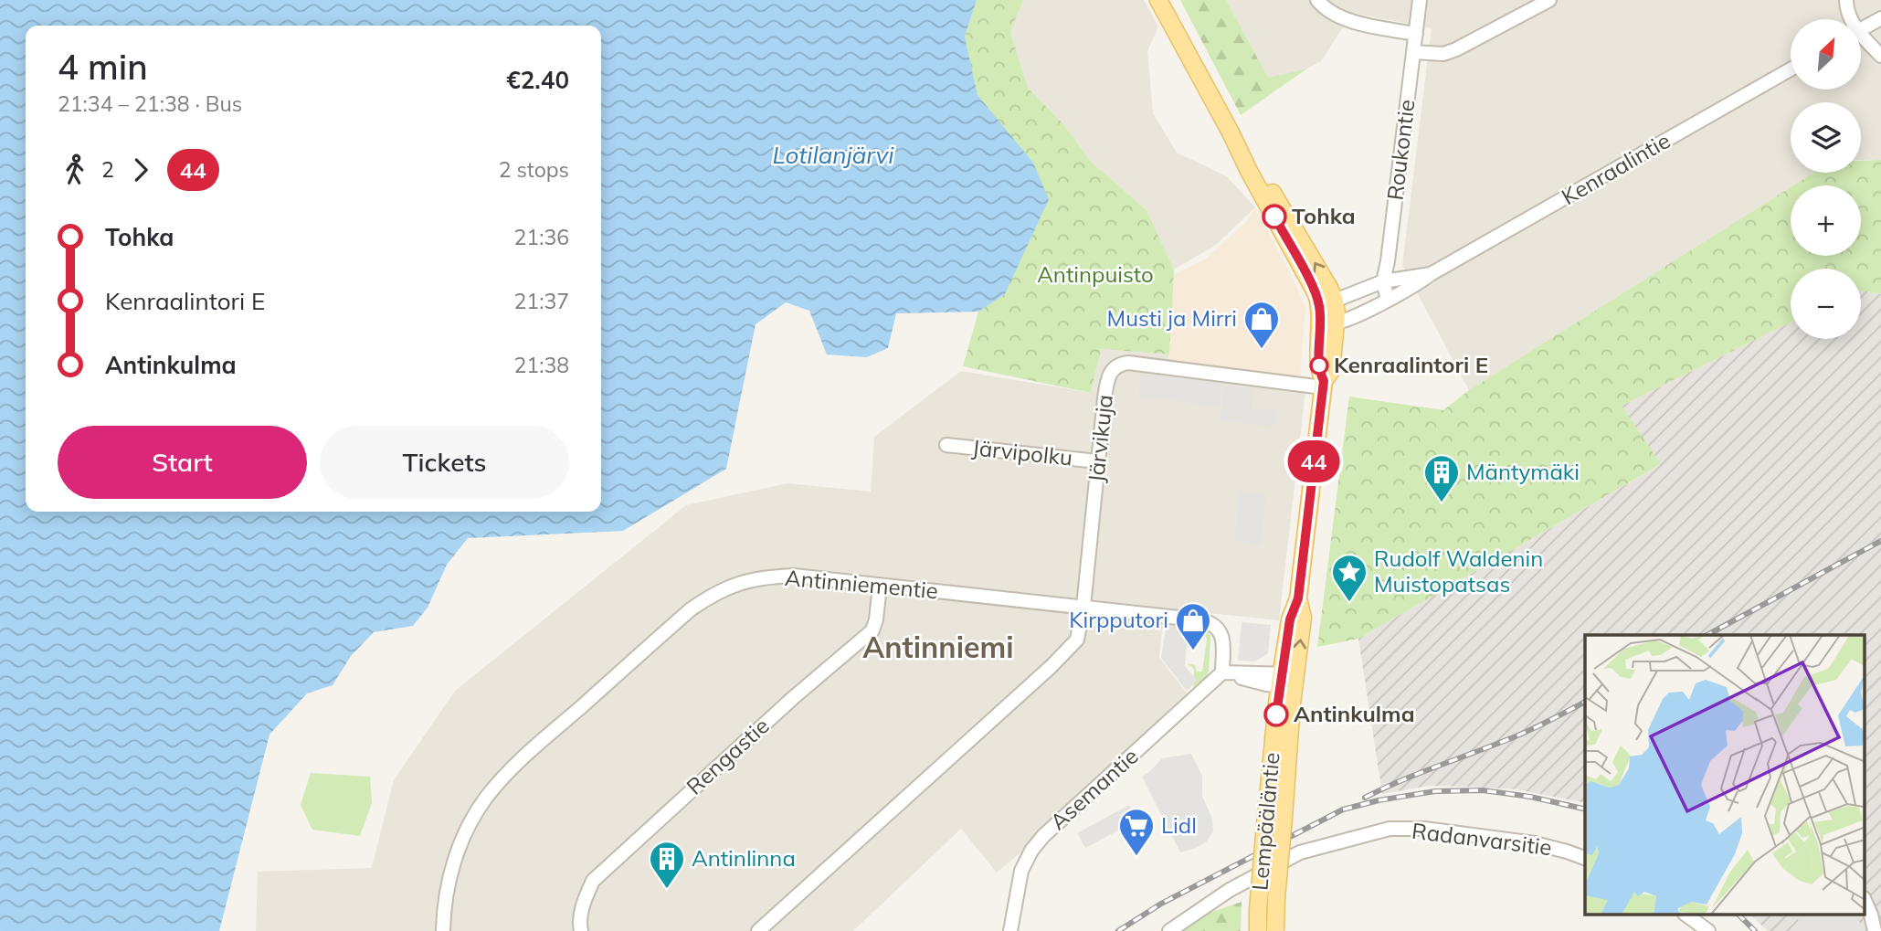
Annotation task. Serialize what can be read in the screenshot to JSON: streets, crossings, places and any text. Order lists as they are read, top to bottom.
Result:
{
  "streets": {
    "main road": ["Lempääläntie"],
    "street": [
      "Roukontie",
      "Kenraalintie",
      "Järvikuja",
      "Järvipolku",
      "Antinniementie",
      "Rengastie",
      "Asemantie",
      "Radanvarsitie"
    ]
  },
  "crossings": [
    ["Roukontie", "Kenraalintie"],
    ["Kenraalintie", "Lempääläntie"],
    ["Järvikuja", "Järvipolku"],
    ["Järvikuja", "Antinniementie"],
    ["Järvikuja", "Lempääläntie"],
    ["Antinniementie", "Rengastie"],
    ["Antinniementie", "Asemantie"]
  ],
  "districts": ["Antinniemi"],
  "water": ["Lotilanjärvi"],
  "parks": ["Antinpuisto"],
  "places": {
    "other": ["Tohka", "Kenraalintori E", "Antinkulma"],
    "shop": ["Musti ja Mirri", "Kirpputori"],
    "building": ["Mäntymäki", "Antinlinna"],
    "place": ["Rudolf Waldenin Muistopatsas"],
    "supermarket": ["Lidl"]
  },
  "lines": ["bus line 44"],
  "north": "top right",
  "page": {
    "on_map": "44",
    "map_buttons": ["+", "−"],
    "heading": ["4 min", "21:34 – 21:38 · Bus", "€2.40"],
    "legs": ["2", "44", "2 stops"],
    "list": [
      {
        "name": "Tohka",
        "value": "21:36"
      },
      {
        "name": "Kenraalintori E",
        "value": "21:37"
      },
      {
        "name": "Antinkulma",
        "value": "21:38"
      }
    ],
    "buttons": ["Start", "Tickets"]
  }
}
